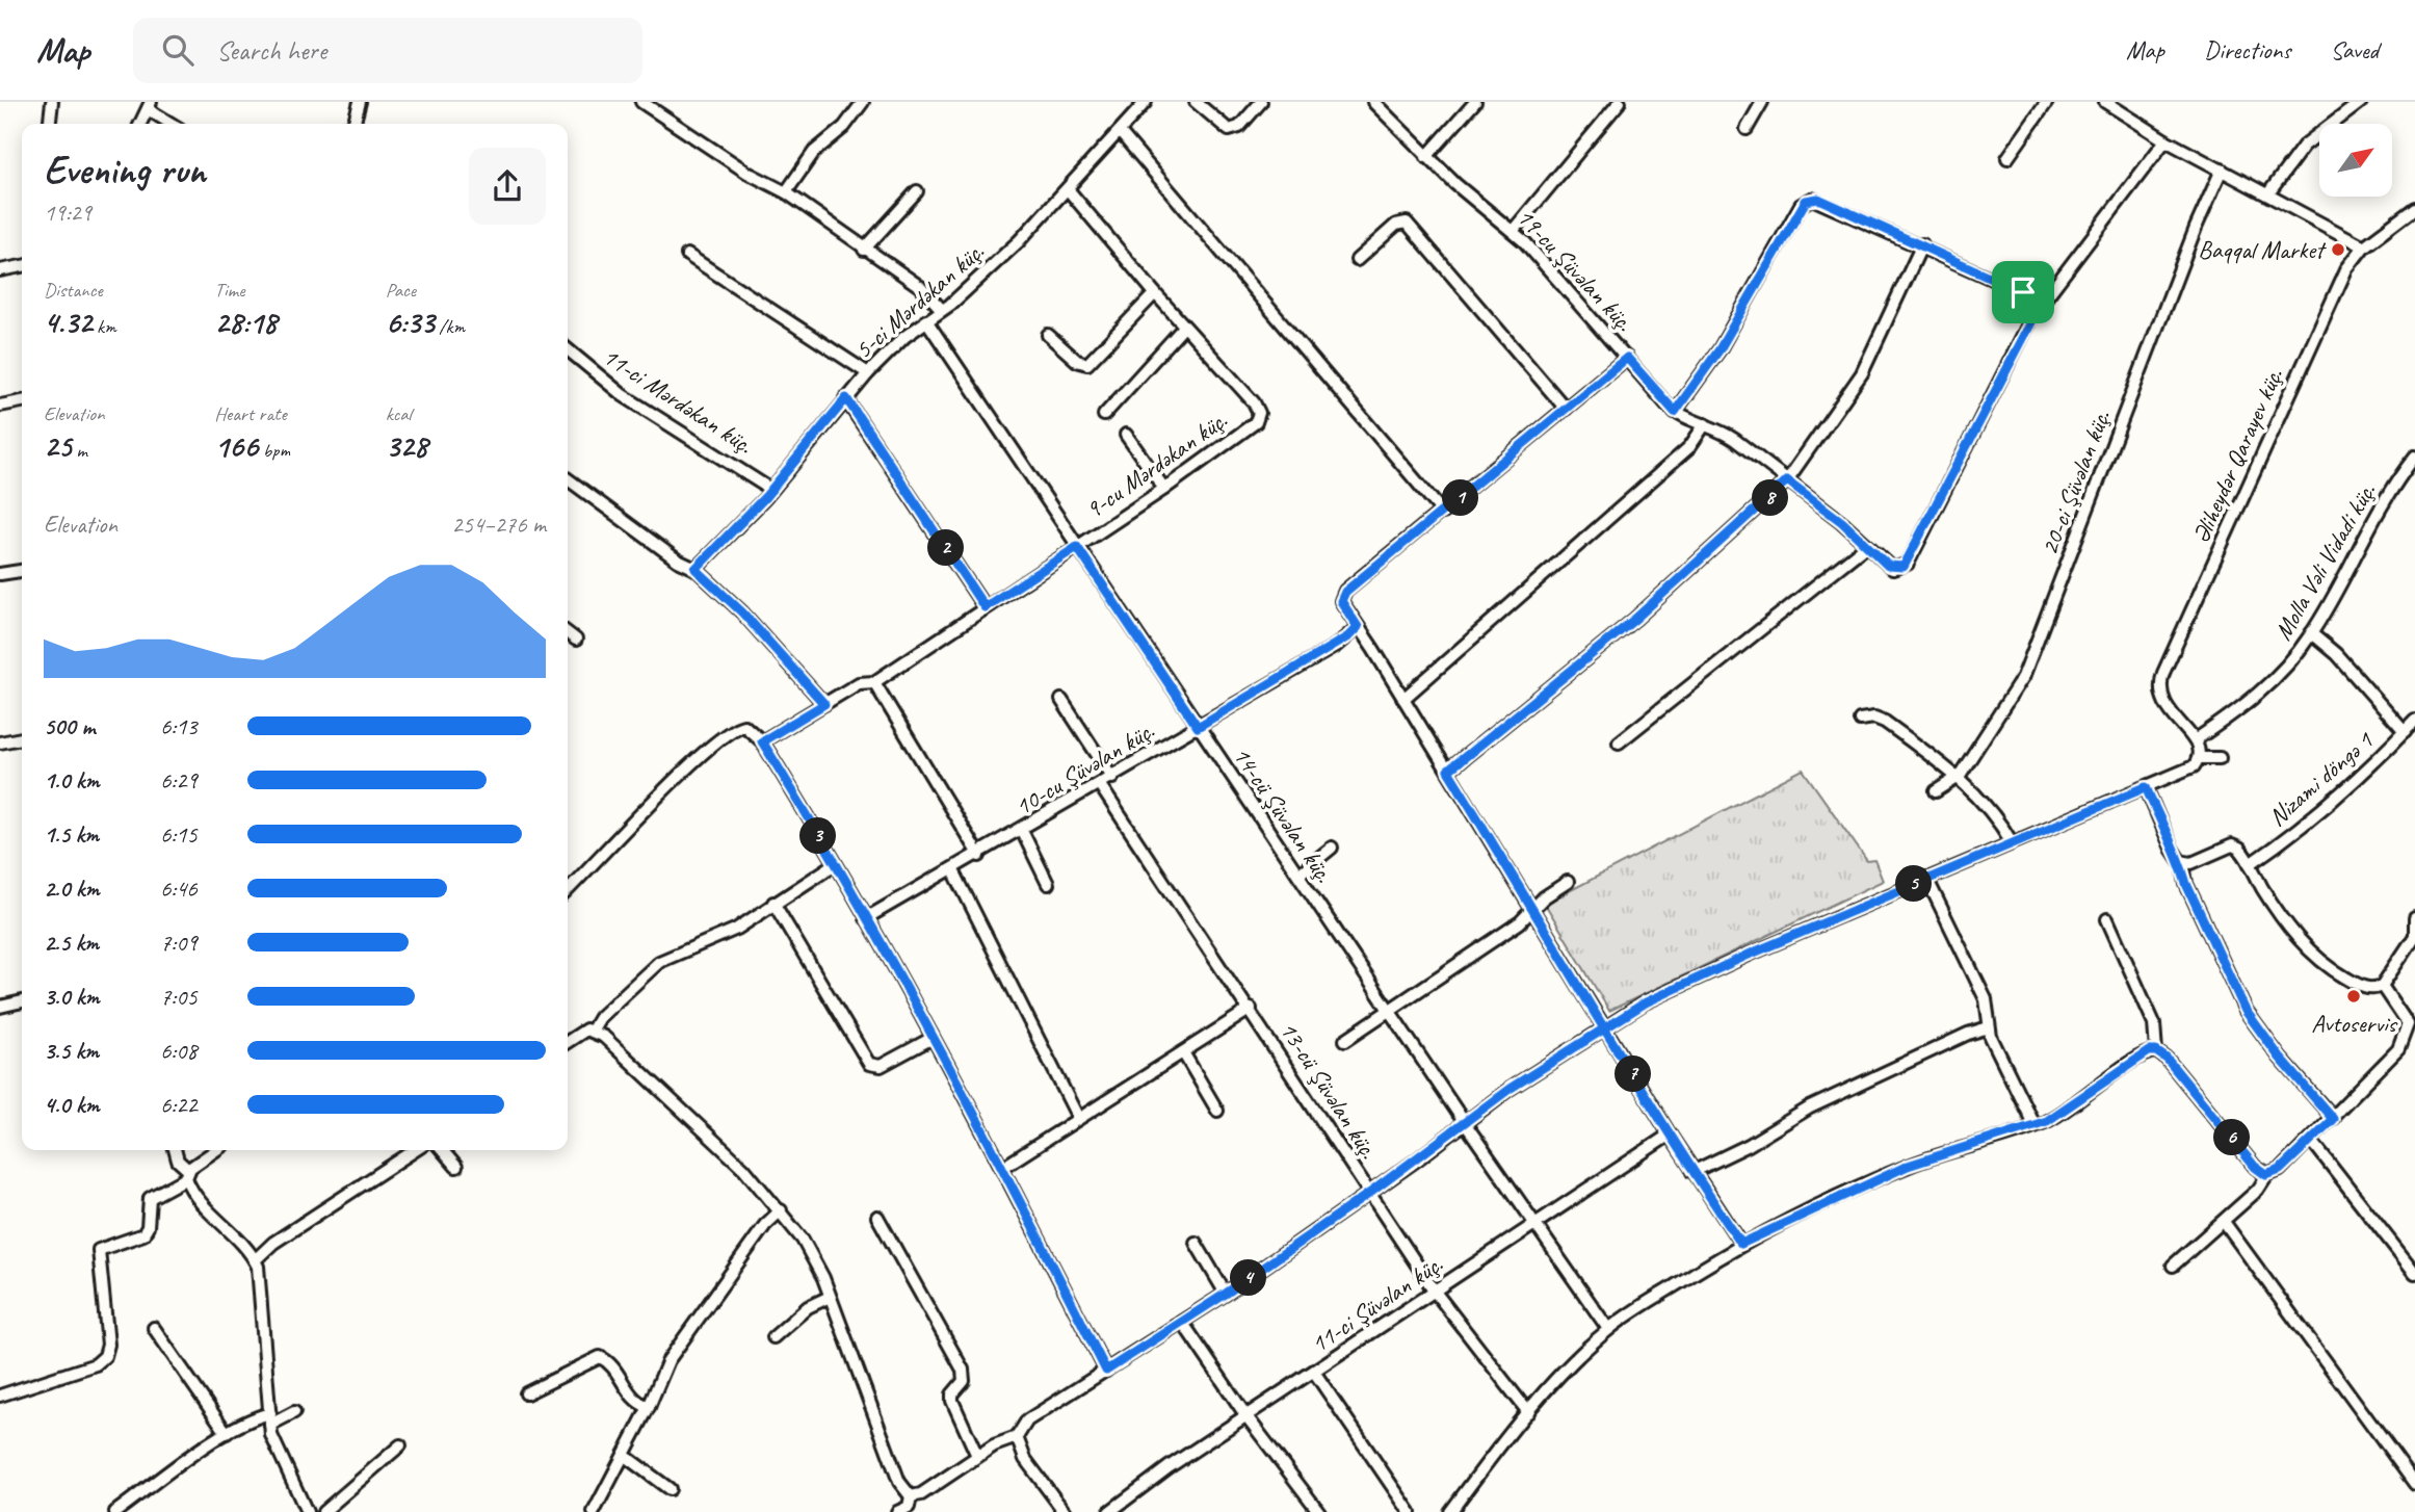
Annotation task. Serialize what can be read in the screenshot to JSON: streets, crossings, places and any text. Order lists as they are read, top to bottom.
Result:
{
  "streets": {
    "street": [
      "19-cu Şüvəlan küç.",
      "5-ci Mərdəkan küç.",
      "11-ci Mərdəkan küç.",
      "Əliheydər Qarayev küç.",
      "9-cu Mərdəkan küç.",
      "20-ci Şüvəlan küç.",
      "Molla Vəli Vidadi küç.",
      "10-cu Şüvəlan küç.",
      "Nizami döngə 1",
      "14-cü Şüvəlan küç.",
      "13-cü Şüvəlan küç.",
      "11-ci Şüvəlan küç."
    ]
  },
  "crossings": [
    ["5-ci Mərdəkan küç.", "11-ci Mərdəkan küç."],
    ["5-ci Mərdəkan küç.", "9-cu Mərdəkan küç."],
    ["5-ci Mərdəkan küç.", "14-cü Şüvəlan küç."],
    ["Əliheydər Qarayev küç.", "Molla Vəli Vidadi küç."],
    ["9-cu Mərdəkan küç.", "14-cü Şüvəlan küç."],
    ["10-cu Şüvəlan küç.", "14-cü Şüvəlan küç."],
    ["10-cu Şüvəlan küç.", "13-cü Şüvəlan küç."],
    ["14-cü Şüvəlan küç.", "11-ci Şüvəlan küç."],
    ["13-cü Şüvəlan küç.", "11-ci Şüvəlan küç."]
  ],
  "places": ["Baqqal Market", "Avtoservis"],
  "north": "top right",
  "page": {
    "header": "Map",
    "search": "Search here",
    "nav": ["Map", "Directions", "Saved"],
    "heading": ["Evening run", "19:29"],
    "stats": [
      ["Distance", "4.32 km"],
      ["Time", "28:18"],
      ["Pace", "6:33 /km"],
      ["Elevation", "25 m"],
      ["Heart rate", "166 bpm"],
      ["kcal", "328"]
    ],
    "pins": [
      "1",
      "8",
      "2",
      "3",
      "5",
      "7",
      "6",
      "4"
    ],
    "chart": ["Elevation", "254–276 m"],
    "list": [
      {
        "name": "500 m",
        "note": "6:13"
      },
      {
        "name": "1.0 km",
        "note": "6:29"
      },
      {
        "name": "1.5 km",
        "note": "6:15"
      },
      {
        "name": "2.0 km",
        "note": "6:46"
      },
      {
        "name": "2.5 km",
        "note": "7:09"
      },
      {
        "name": "3.0 km",
        "note": "7:05"
      },
      {
        "name": "3.5 km",
        "note": "6:08"
      },
      {
        "name": "4.0 km",
        "note": "6:22"
      }
    ]
  }
}
